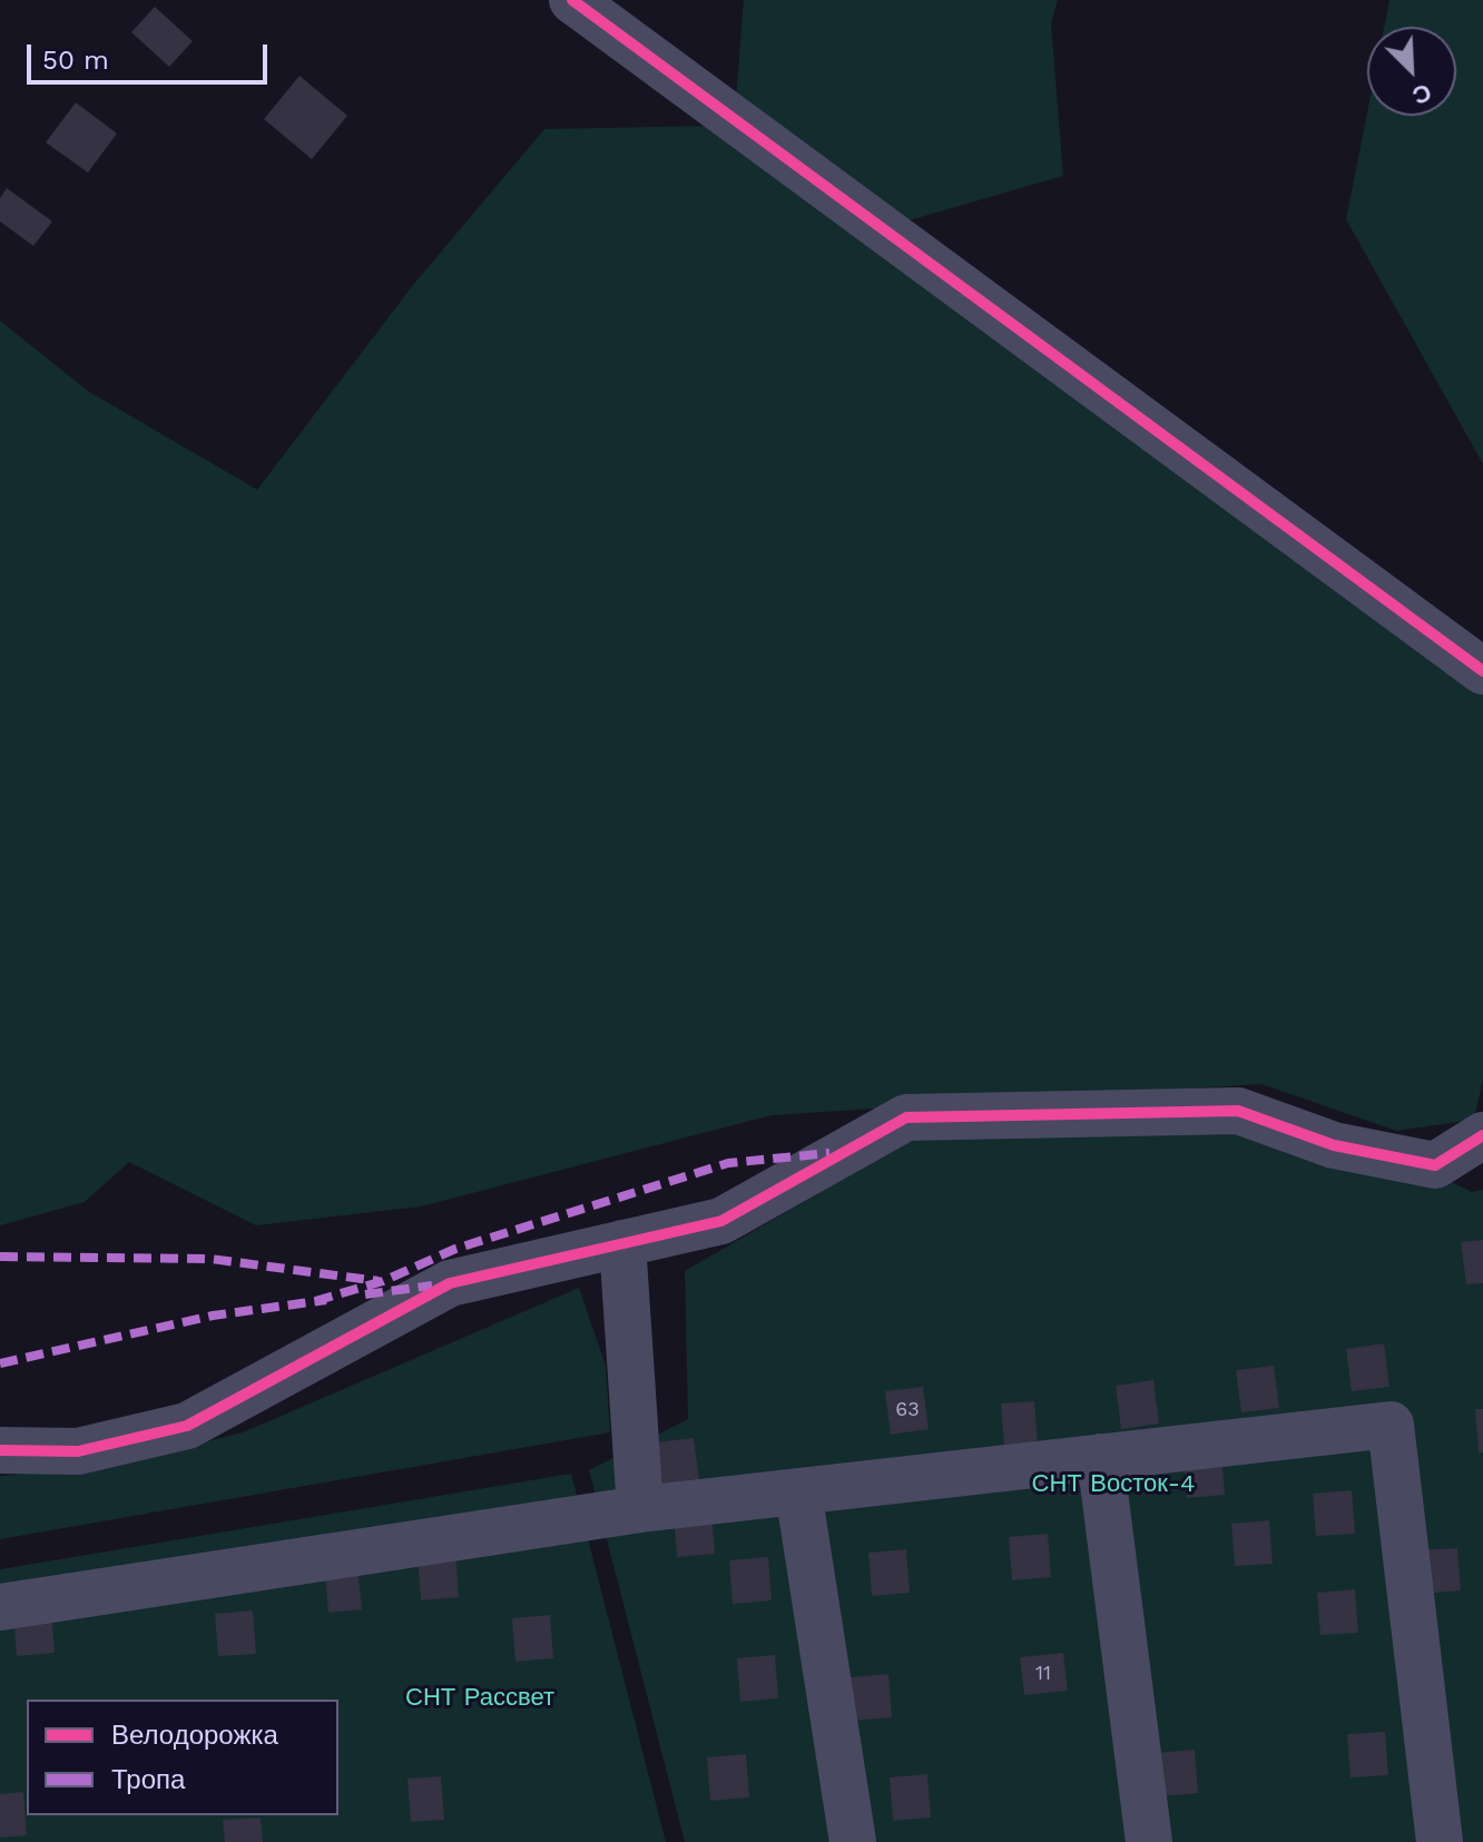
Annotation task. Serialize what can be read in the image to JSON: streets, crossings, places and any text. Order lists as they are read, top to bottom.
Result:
{
  "parks": ["СНТ Восток-4", "СНТ Рассвет"],
  "house_numbers": ["63", "11"],
  "legend": ["Велодорожка", "Тропа"],
  "scale_bar": "50 m",
  "north": "bottom right"
}
